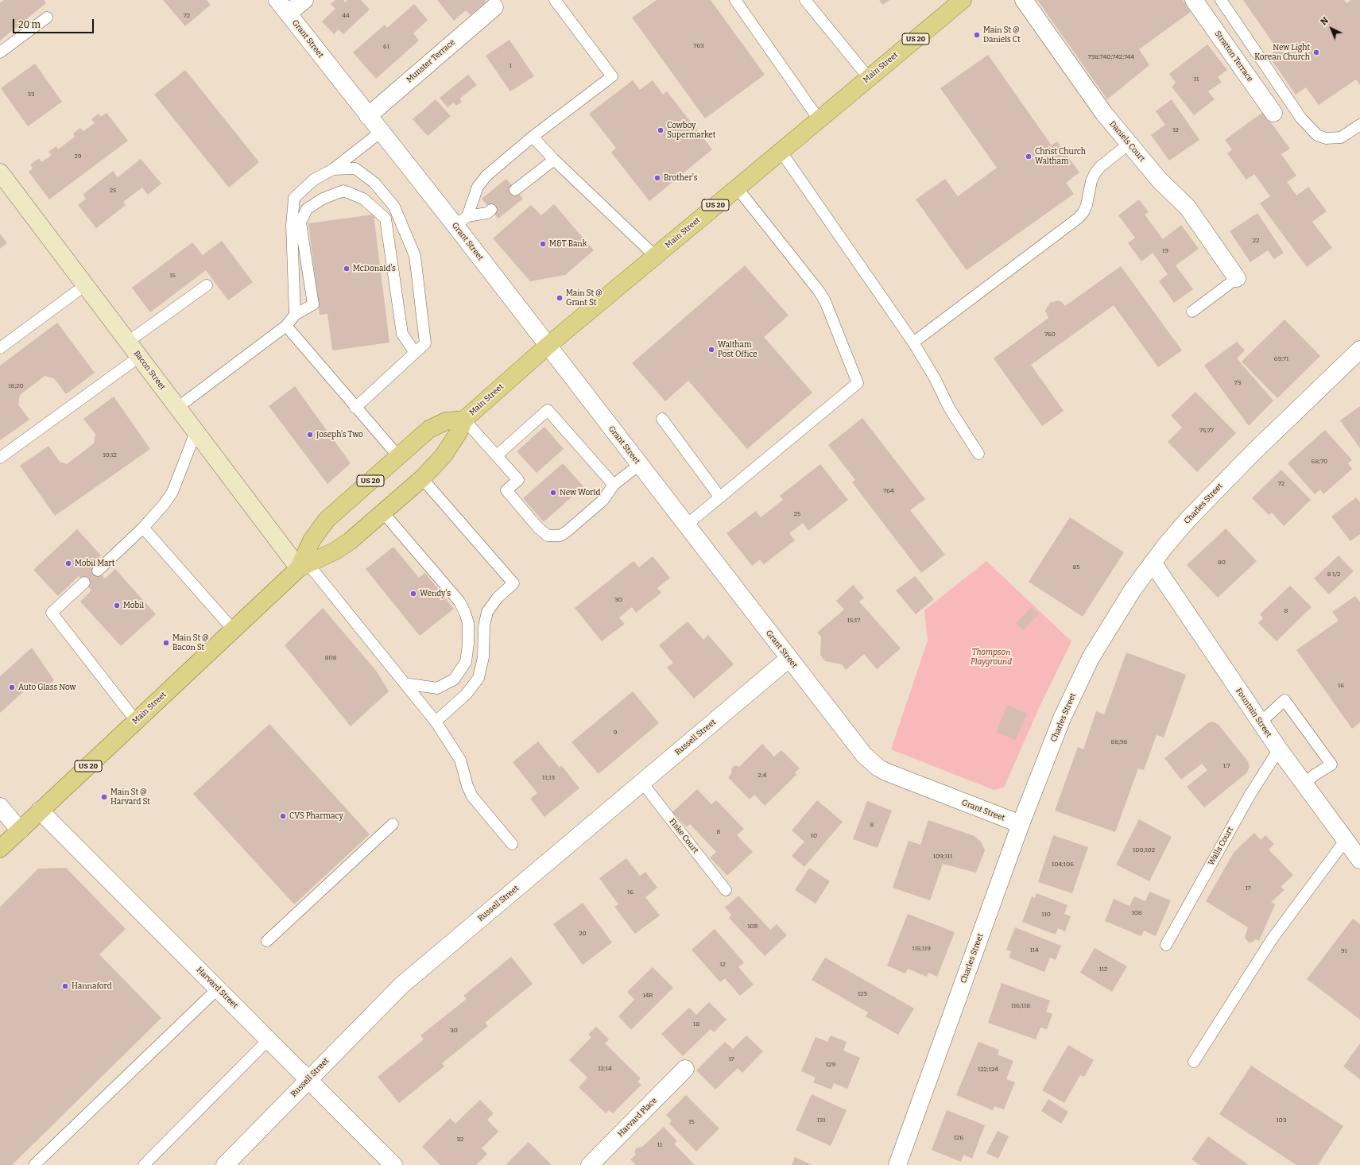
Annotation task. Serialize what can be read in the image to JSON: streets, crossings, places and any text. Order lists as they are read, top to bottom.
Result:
{
  "streets": {
    "main road": ["US 20", "Main Street", "Bacon Street"],
    "street": [
      "Grant Street",
      "Stratton Terrace",
      "Munster Terrace",
      "Daniels Court",
      "Charles Street",
      "Fountain Street",
      "Russell Street",
      "Harvard Street",
      "Harvard Place"
    ],
    "lane": ["Fiske Court", "Walls Court"]
  },
  "crossings": [
    ["Grant Street", "Munster Terrace"],
    ["Grant Street", "Main Street"],
    ["Grant Street", "Charles Street"],
    ["Grant Street", "Russell Street"],
    ["Main Street", "Bacon Street"],
    ["Main Street", "Harvard Street"],
    ["Charles Street", "Fountain Street"],
    ["Fountain Street", "Walls Court"],
    ["Russell Street", "Fiske Court"],
    ["Russell Street", "Harvard Street"]
  ],
  "parks": ["Thompson Playground"],
  "places": [
    "Main St @ Daniels Ct",
    "New Light Korean Church",
    "Cowboy Supermarket",
    "Christ Church Waltham",
    "Brother's",
    "M&T Bank",
    "McDonald's",
    "Main St @ Grant St",
    "Waltham Post Office",
    "Joseph's Two",
    "New World",
    "Mobil Mart",
    "Wendy's",
    "Mobil",
    "Main St @ Bacon St",
    "Auto Glass Now",
    "Main St @ Harvard St",
    "CVS Pharmacy",
    "Hannaford"
  ],
  "house_numbers": [
    "72",
    "44",
    "763",
    "61",
    "738;740;742;744",
    "1",
    "11",
    "33",
    "12",
    "29",
    "25",
    "22",
    "19",
    "15",
    "760",
    "69;71",
    "73",
    "18;20",
    "75;77",
    "10;12",
    "68;70",
    "72",
    "764",
    "25",
    "80",
    "85",
    "8 1/2",
    "30",
    "8",
    "15;17",
    "808",
    "16",
    "9",
    "88;98",
    "1;7",
    "2;4",
    "11;13",
    "8",
    "8",
    "10",
    "100;102",
    "109;111",
    "104;106",
    "17",
    "16",
    "108",
    "110",
    "10R",
    "20",
    "115;119",
    "114",
    "91",
    "12",
    "112",
    "123",
    "14R",
    "116;118",
    "18",
    "30",
    "17",
    "129",
    "12;14",
    "122;124",
    "131",
    "103",
    "15",
    "126",
    "32",
    "11"
  ],
  "scale_bar": "20 m",
  "north": "top left"
}
